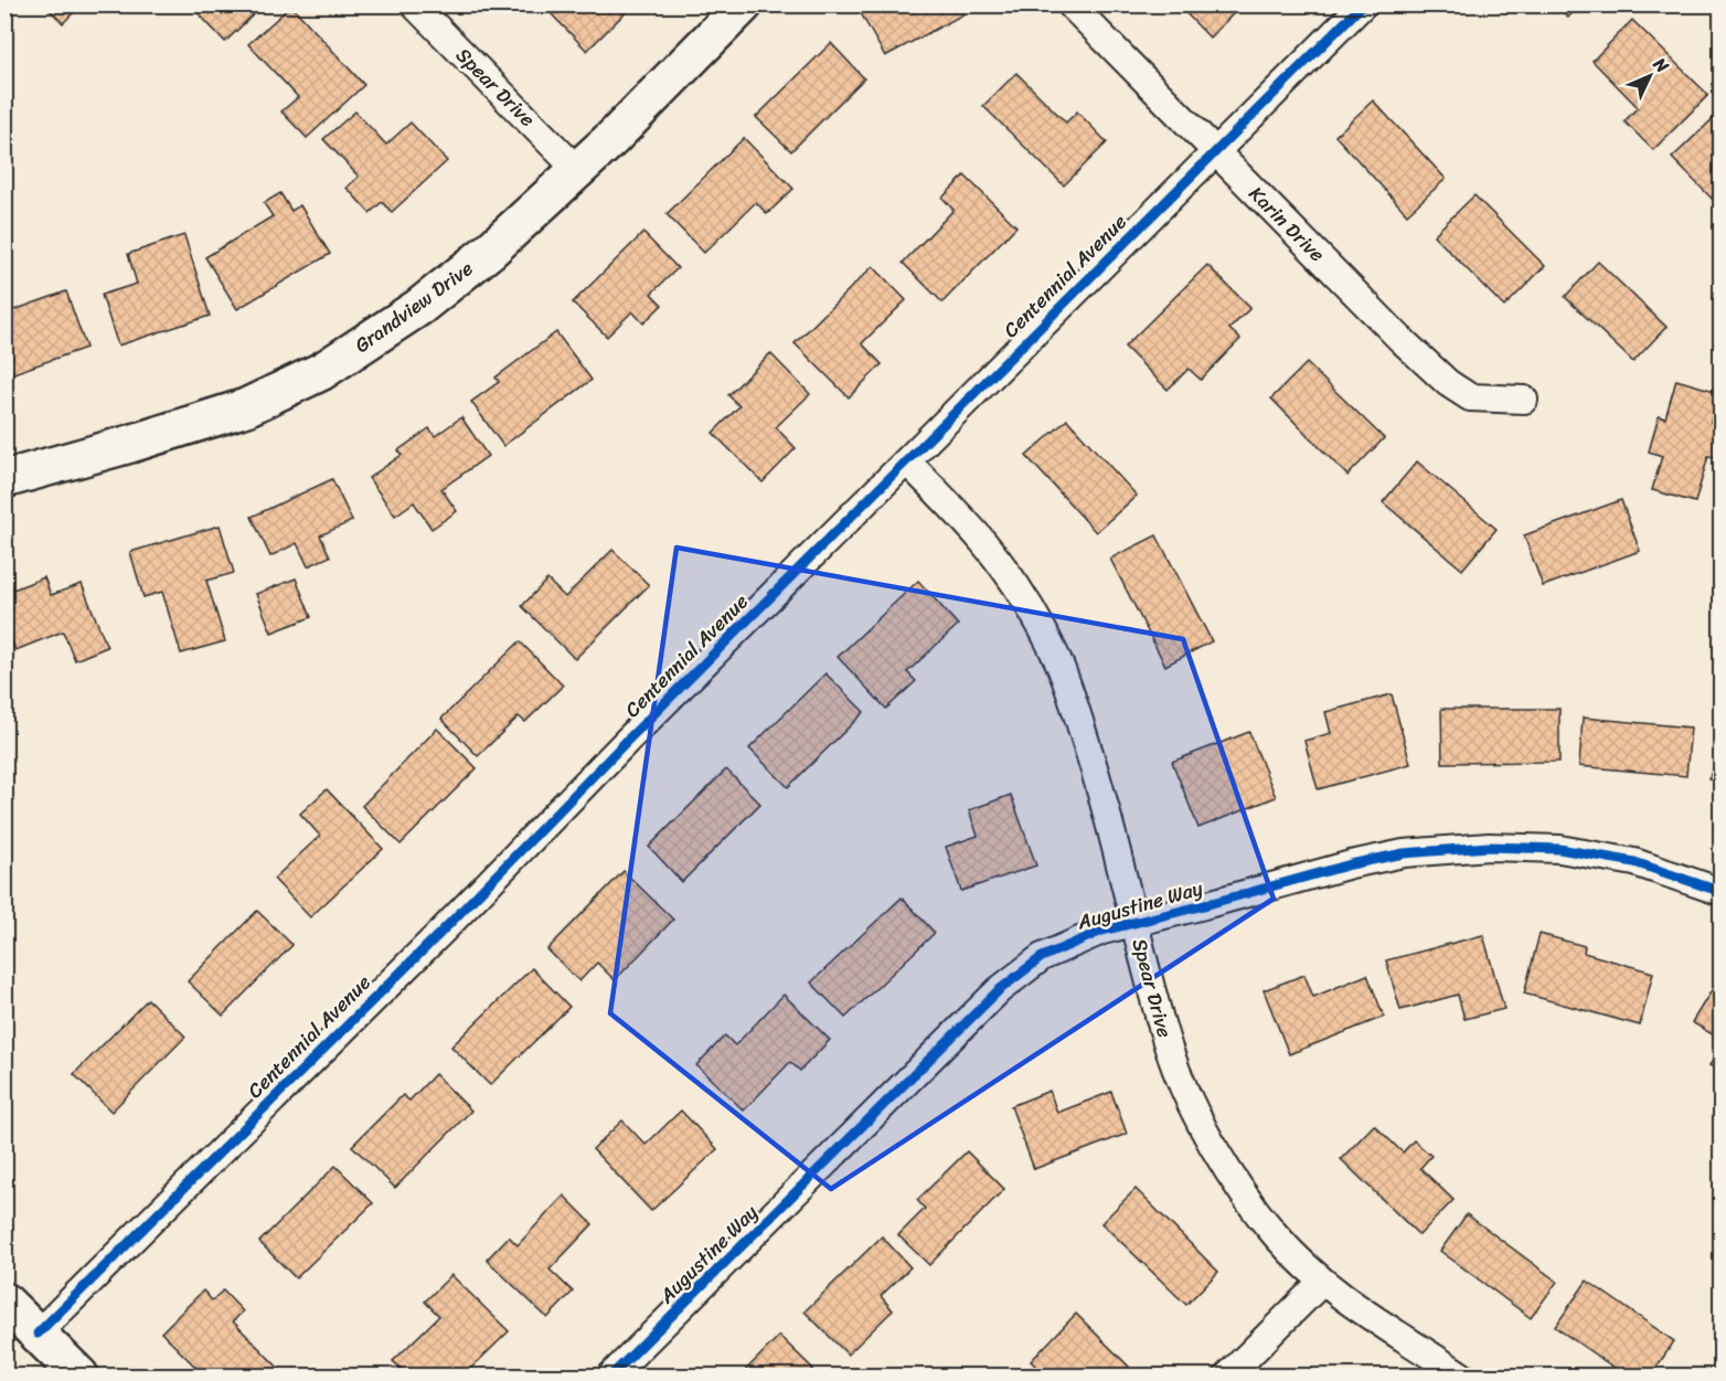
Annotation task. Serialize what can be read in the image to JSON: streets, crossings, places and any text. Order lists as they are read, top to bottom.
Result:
{
  "streets": {
    "street": [
      "Spear Drive",
      "Karin Drive",
      "Centennial Avenue",
      "Grandview Drive",
      "Augustine Way"
    ]
  },
  "crossings": [
    ["Spear Drive", "Centennial Avenue"],
    ["Spear Drive", "Grandview Drive"],
    ["Spear Drive", "Augustine Way"],
    ["Karin Drive", "Centennial Avenue"]
  ],
  "north": "top right"
}
